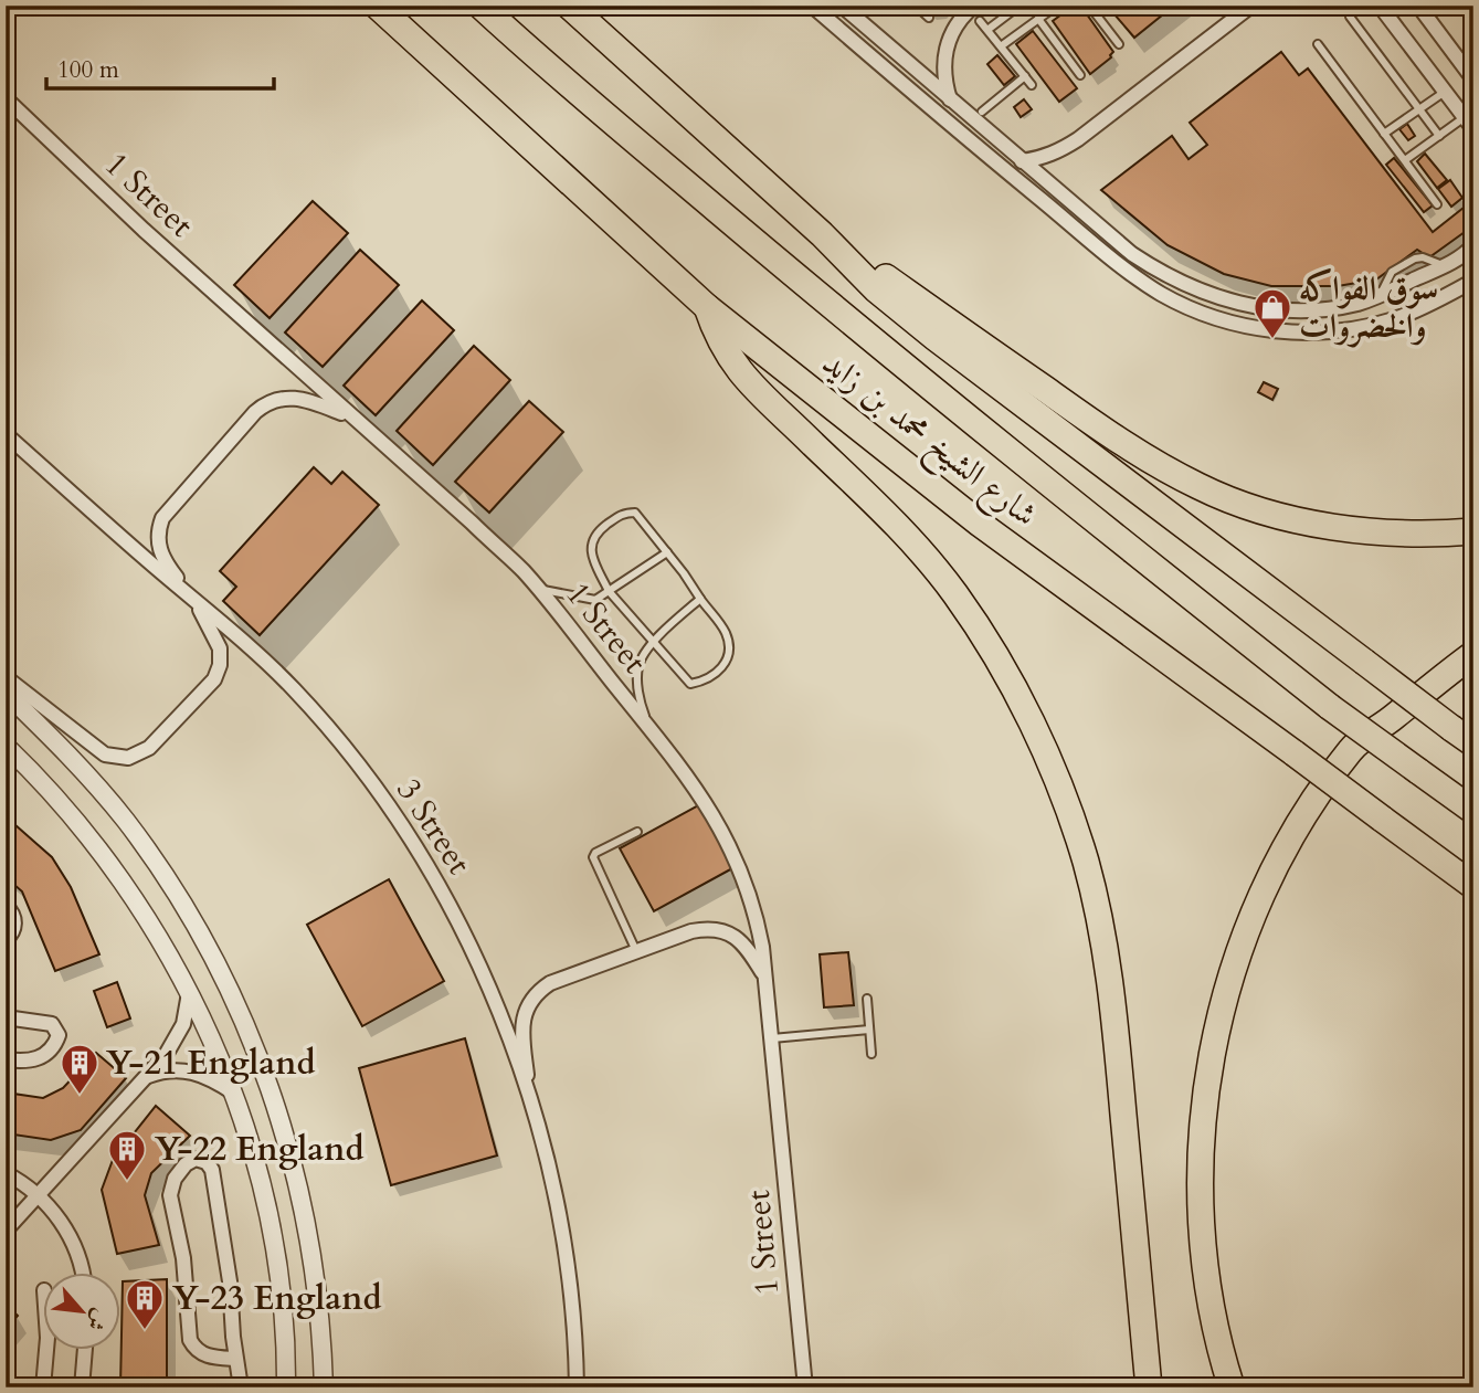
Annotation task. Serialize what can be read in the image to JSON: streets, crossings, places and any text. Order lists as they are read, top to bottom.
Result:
{
  "streets": {
    "highway": ["شارع الشيخ محمد بن زايد"],
    "street": ["1 Street", "3 Street"]
  },
  "places": {
    "shop": ["سوق الفواكه والخضروات"],
    "building": ["Y-21 England", "Y-22 England", "Y-23 England"]
  },
  "scale_bar": "100 m",
  "north": "bottom right"
}
